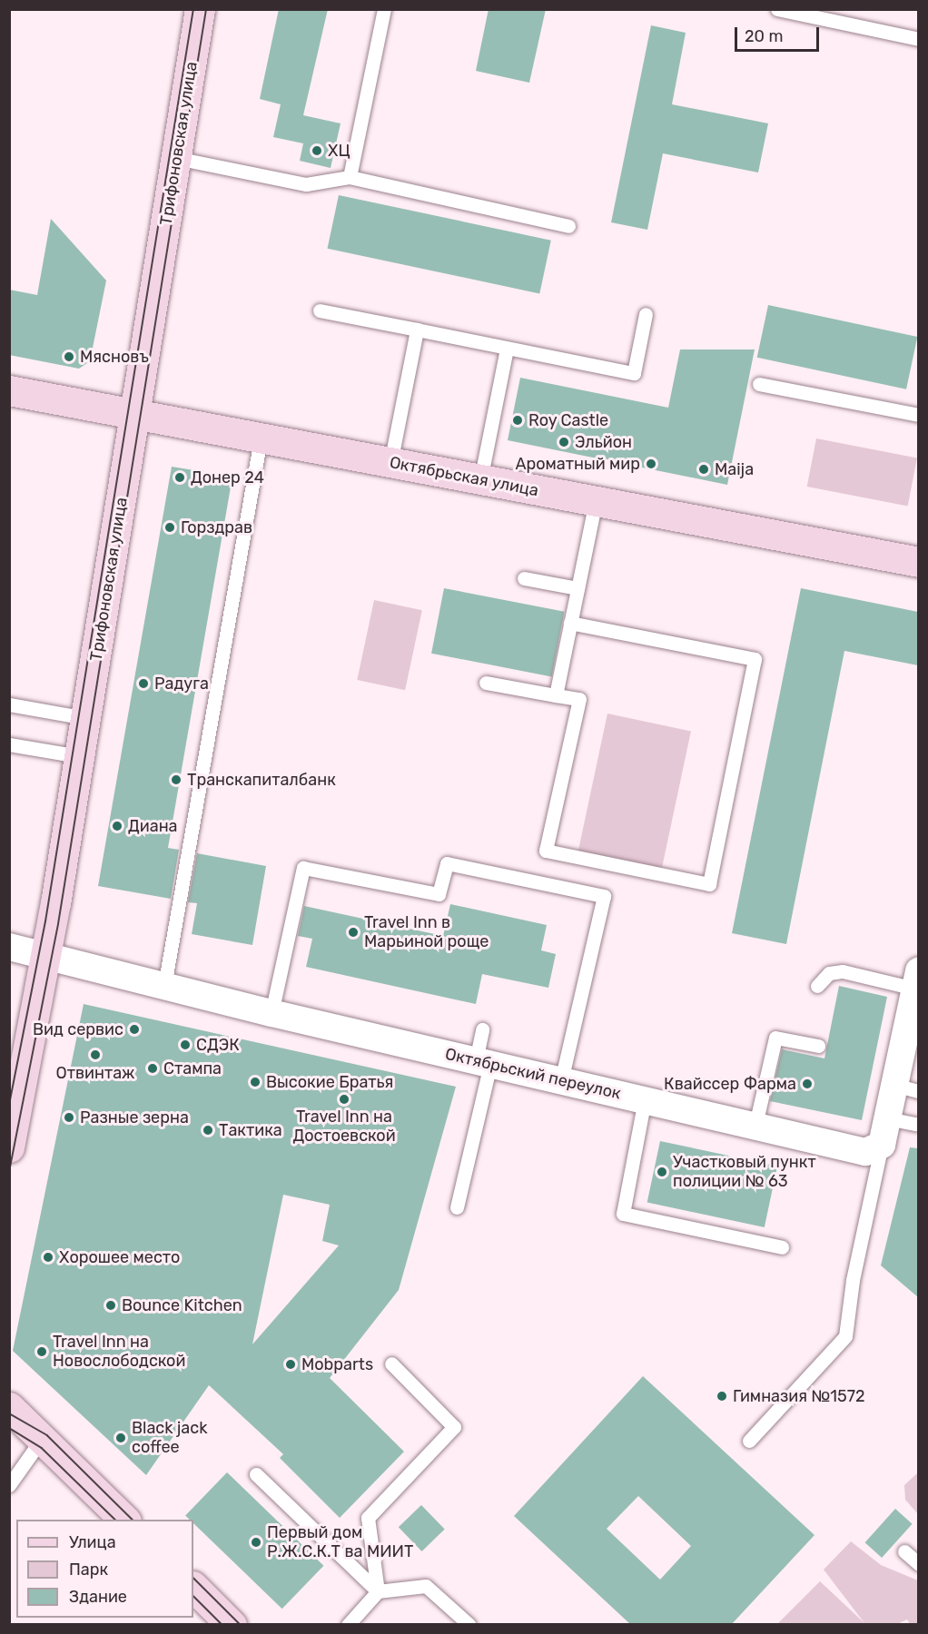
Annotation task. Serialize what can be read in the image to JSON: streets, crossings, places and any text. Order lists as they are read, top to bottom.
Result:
{
  "streets": {
    "street": ["Трифоновская улица", "Октябрьская улица", "Октябрьский переулок"]
  },
  "crossings": [
    ["Трифоновская улица", "Октябрьская улица"],
    ["Трифоновская улица", "Октябрьский переулок"]
  ],
  "places": [
    "ХЦ",
    "Мясновъ",
    "Roy Castle",
    "Эльйон",
    "Ароматный мир",
    "Maija",
    "Донер 24",
    "Горздрав",
    "Радуга",
    "Транскапиталбанк",
    "Диана",
    "Travel Inn в Марьиной роще",
    "Вид сервис",
    "СДЭК",
    "Отвинтаж",
    "Стампа",
    "Высокие Братья",
    "Квайссер Фарма",
    "Travel Inn на Достоевской",
    "Разные зерна",
    "Тактика",
    "Участковый пункт полиции № 63",
    "Хорошее место",
    "Bounce Kitchen",
    "Travel Inn на Новослободской",
    "Mobparts",
    "Гимназия №1572",
    "Black jack coffee",
    "Первый дом Р.Ж.С.К.Т ва МИИТ"
  ],
  "legend": ["Улица", "Парк", "Здание"],
  "scale_bar": "20 m"
}
